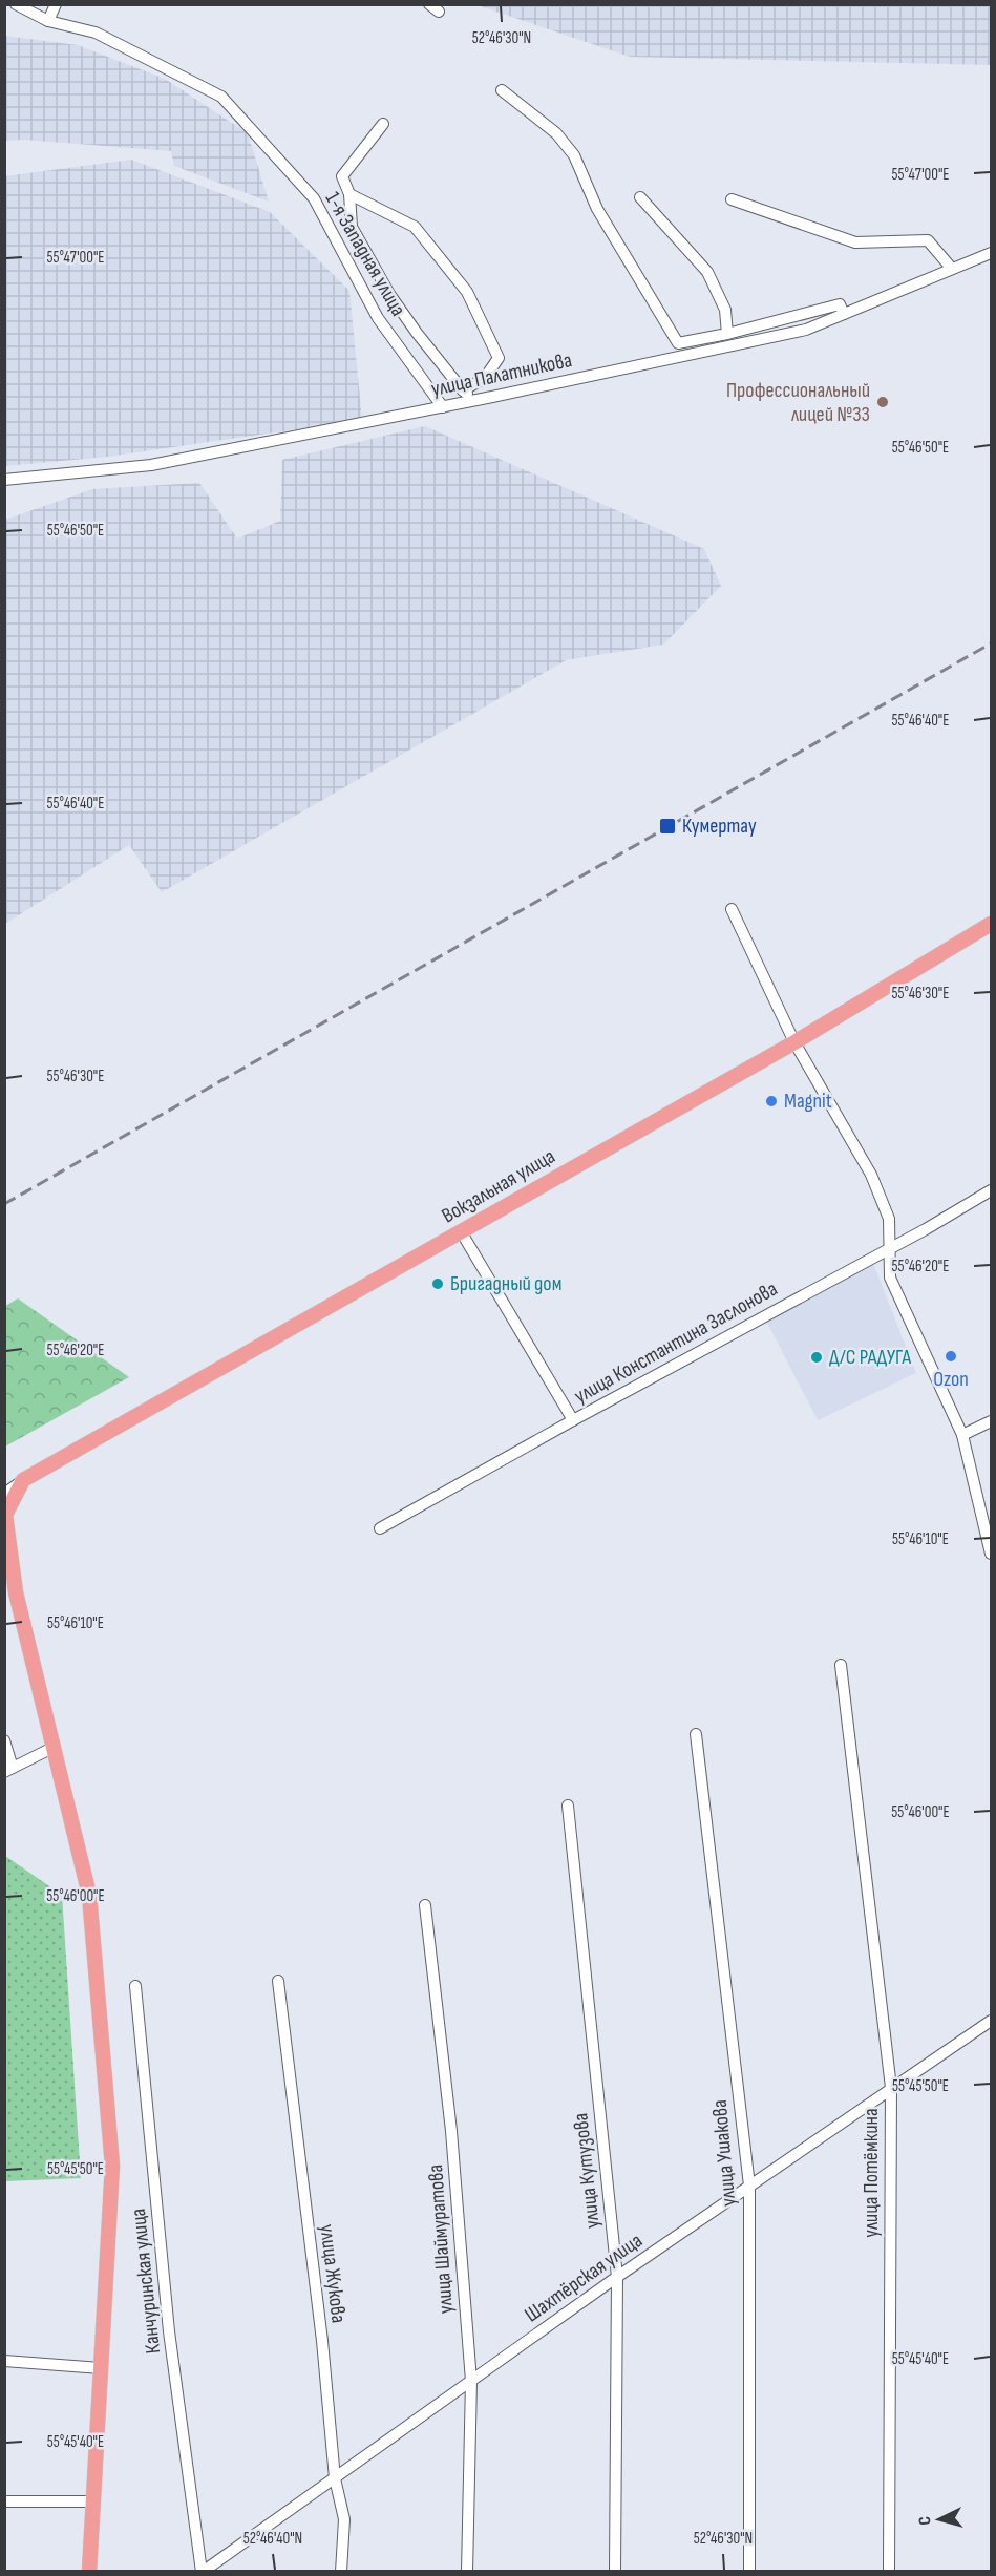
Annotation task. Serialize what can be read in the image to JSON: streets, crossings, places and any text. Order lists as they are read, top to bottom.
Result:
{
  "streets": {
    "main road": ["Вокзальная улица"],
    "street": [
      "1-я Западная улица",
      "улица Палатникова",
      "улица Константина Заслонова",
      "улица Ушакова",
      "улица Кутузова",
      "улица Потёмкина",
      "улица Шаймуратова",
      "улица Жукова",
      "Шахтёрская улица",
      "Канчуринская улица"
    ]
  },
  "crossings": [
    ["1-я Западная улица", "улица Палатникова"],
    ["улица Ушакова", "Шахтёрская улица"],
    ["улица Кутузова", "Шахтёрская улица"],
    ["улица Потёмкина", "Шахтёрская улица"],
    ["улица Шаймуратова", "Шахтёрская улица"],
    ["улица Жукова", "Шахтёрская улица"],
    ["Шахтёрская улица", "Канчуринская улица"]
  ],
  "places": {
    "other": [
      "Профессиональный лицей №33",
      "Magnit",
      "Бригадный дом",
      "Ozon",
      "Д/С РАДУГА"
    ],
    "transit": ["Кумертау"]
  },
  "north": "left",
  "coordinates": [
    "52°46'30\"N",
    "55°47'00\"E",
    "55°46'50\"E",
    "55°46'40\"E",
    "55°46'30\"E",
    "55°46'20\"E",
    "55°46'10\"E",
    "55°46'00\"E",
    "55°45'50\"E",
    "55°45'40\"E",
    "52°46'40\"N"
  ]
}
